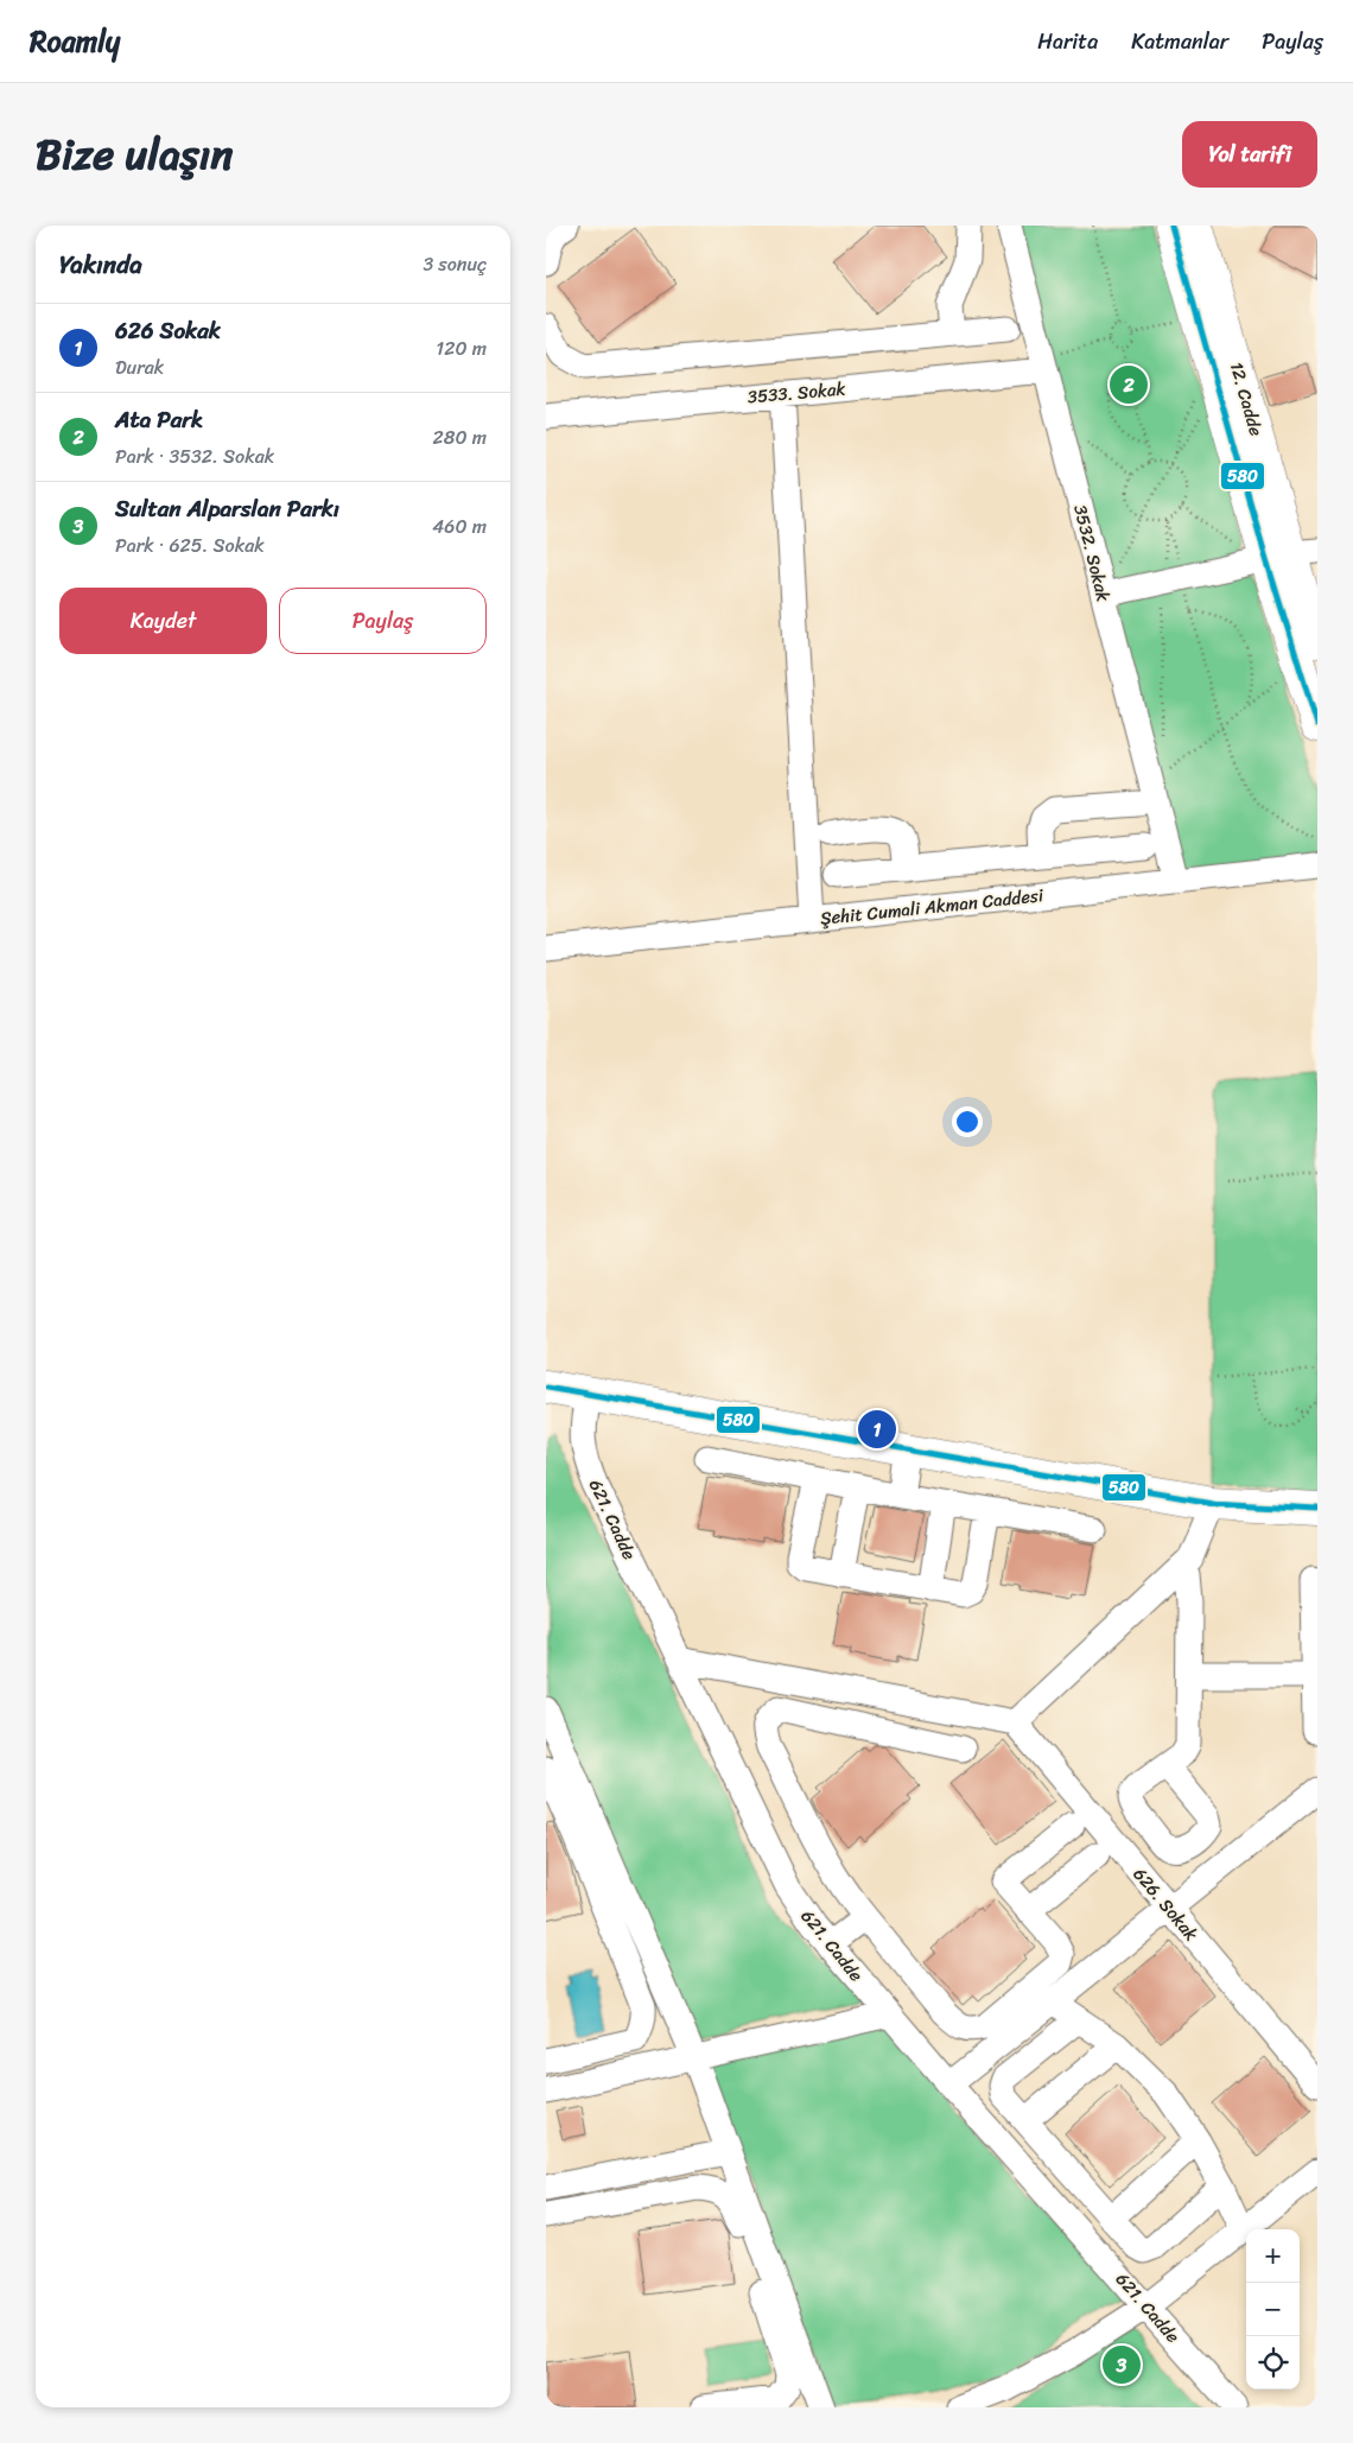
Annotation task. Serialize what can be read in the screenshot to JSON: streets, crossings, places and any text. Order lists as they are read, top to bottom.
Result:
{
  "streets": {
    "main road": ["12. Cadde"],
    "street": [
      "3533. Sokak",
      "3532. Sokak",
      "Şehit Cumali Akman Caddesi",
      "621. Cadde",
      "626. Sokak"
    ]
  },
  "crossings": [
    ["3533. Sokak", "3532. Sokak"],
    ["3532. Sokak", "Şehit Cumali Akman Caddesi"]
  ],
  "lines": ["transit line 580"],
  "page": {
    "header": "Roamly",
    "nav": ["Harita", "Katmanlar", "Paylaş"],
    "title": "Bize ulaşın",
    "buttons": [
      "Yol tarifi",
      ["Kaydet", "Paylaş"]
    ],
    "heading": ["Yakında", "3 sonuç"],
    "list": [
      {
        "mark": "1",
        "name": "626 Sokak",
        "note": "Durak",
        "value": "120 m"
      },
      {
        "mark": "2",
        "name": "Ata Park",
        "note": "Park · 3532. Sokak",
        "value": "280 m"
      },
      {
        "mark": "3",
        "name": "Sultan Alparslan Parkı",
        "note": "Park · 625. Sokak",
        "value": "460 m"
      }
    ],
    "pins": ["2", "1", "3"],
    "map_buttons": ["+", "−"]
  }
}
